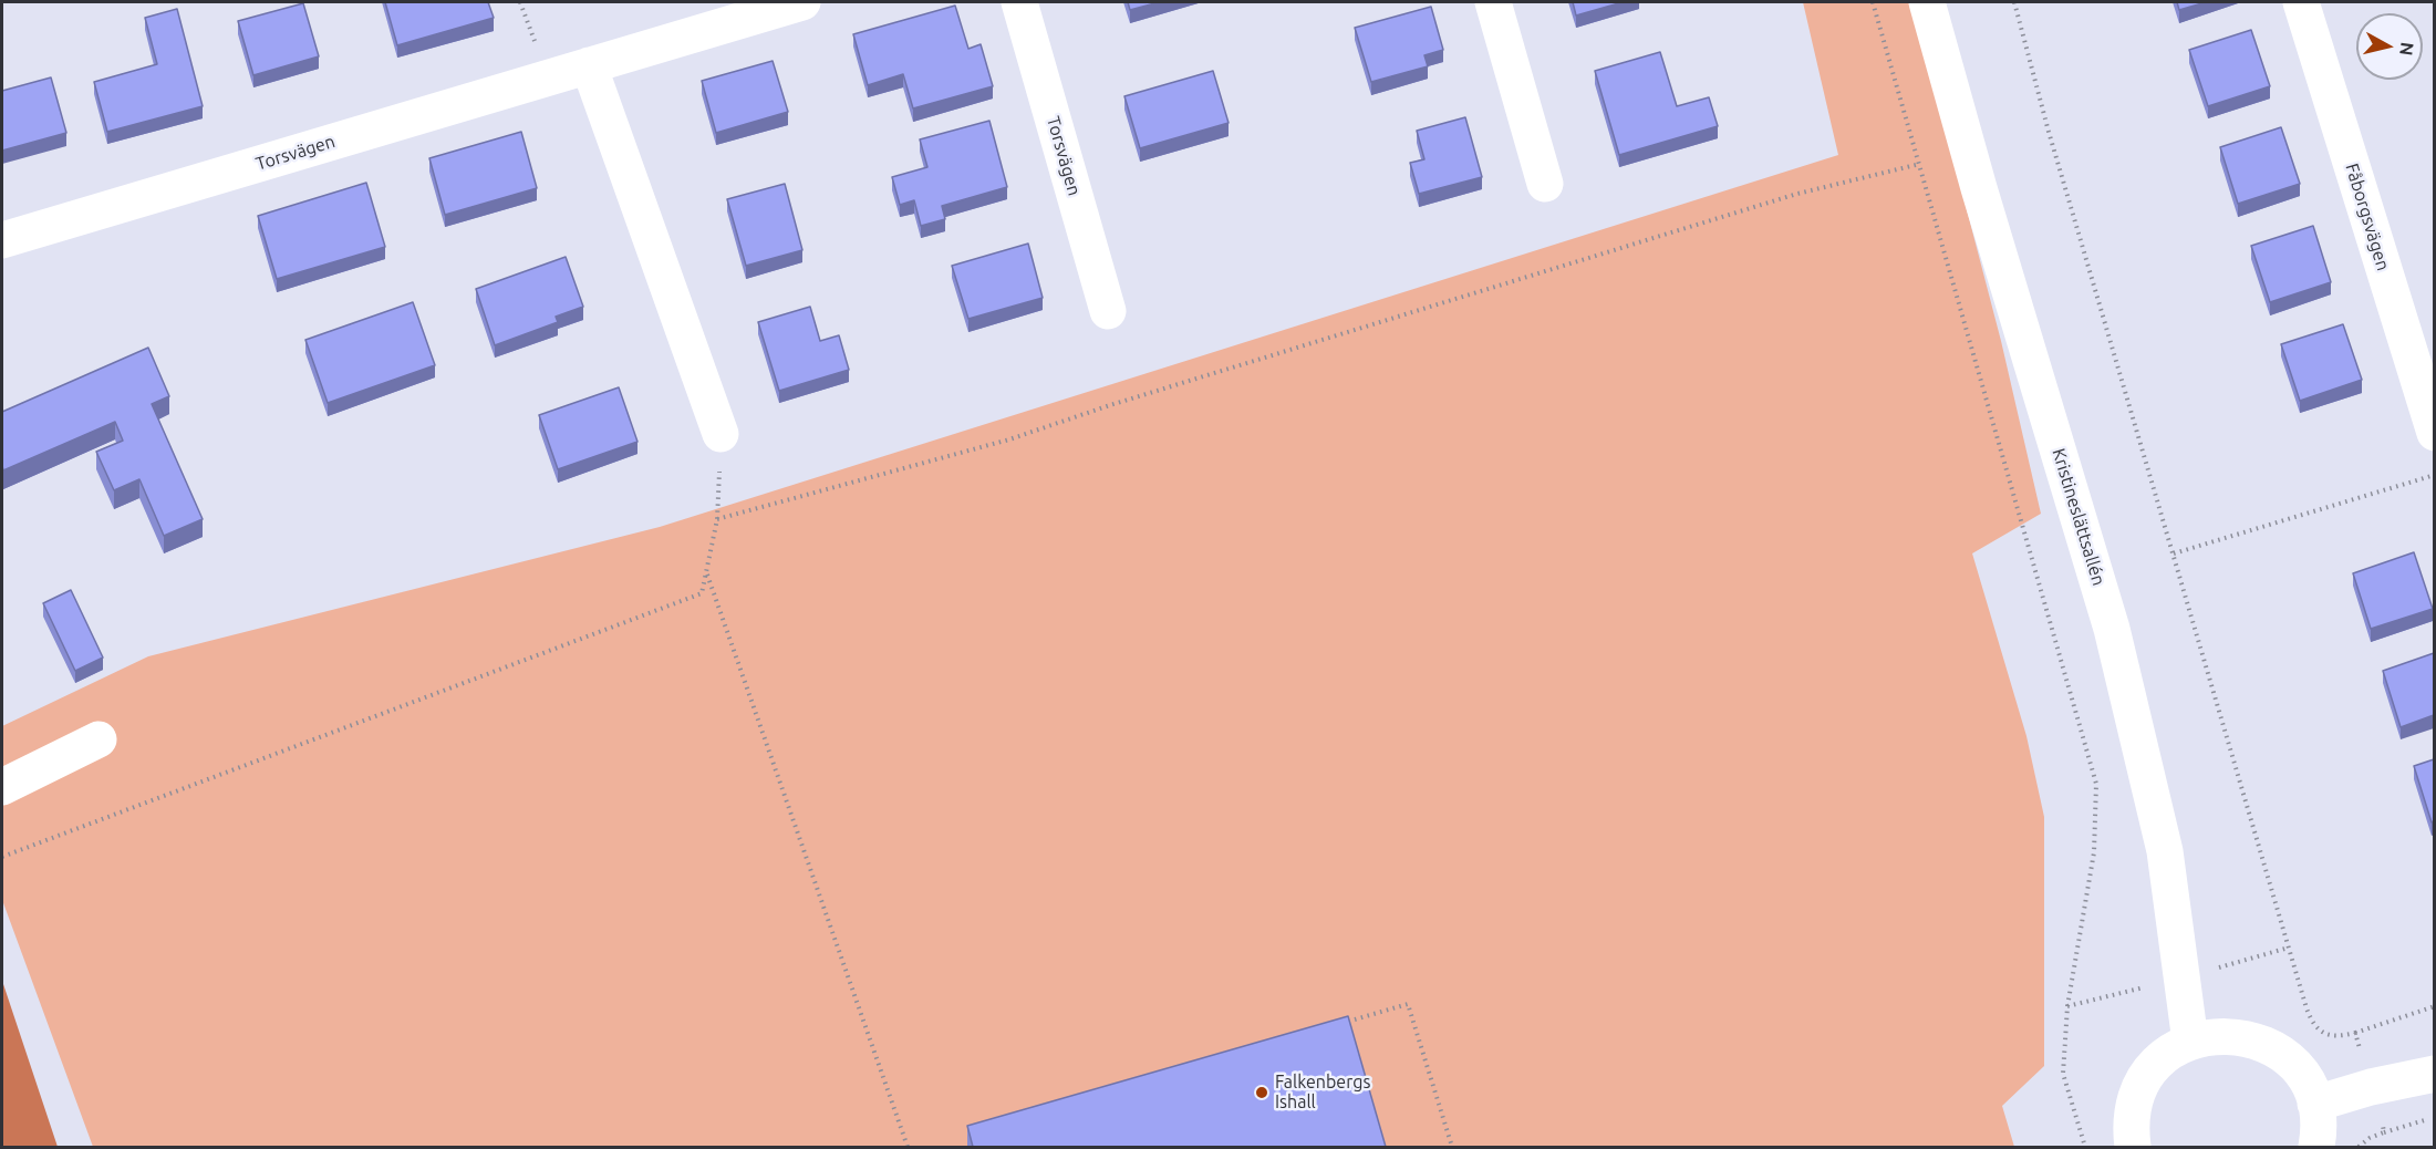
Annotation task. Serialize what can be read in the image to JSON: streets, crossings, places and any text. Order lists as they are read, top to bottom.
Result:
{
  "streets": {
    "street": ["Torsvägen", "Fåborgsvägen", "Kristineslättsallén"]
  },
  "places": ["Falkenbergs Ishall"],
  "north": "right"
}
